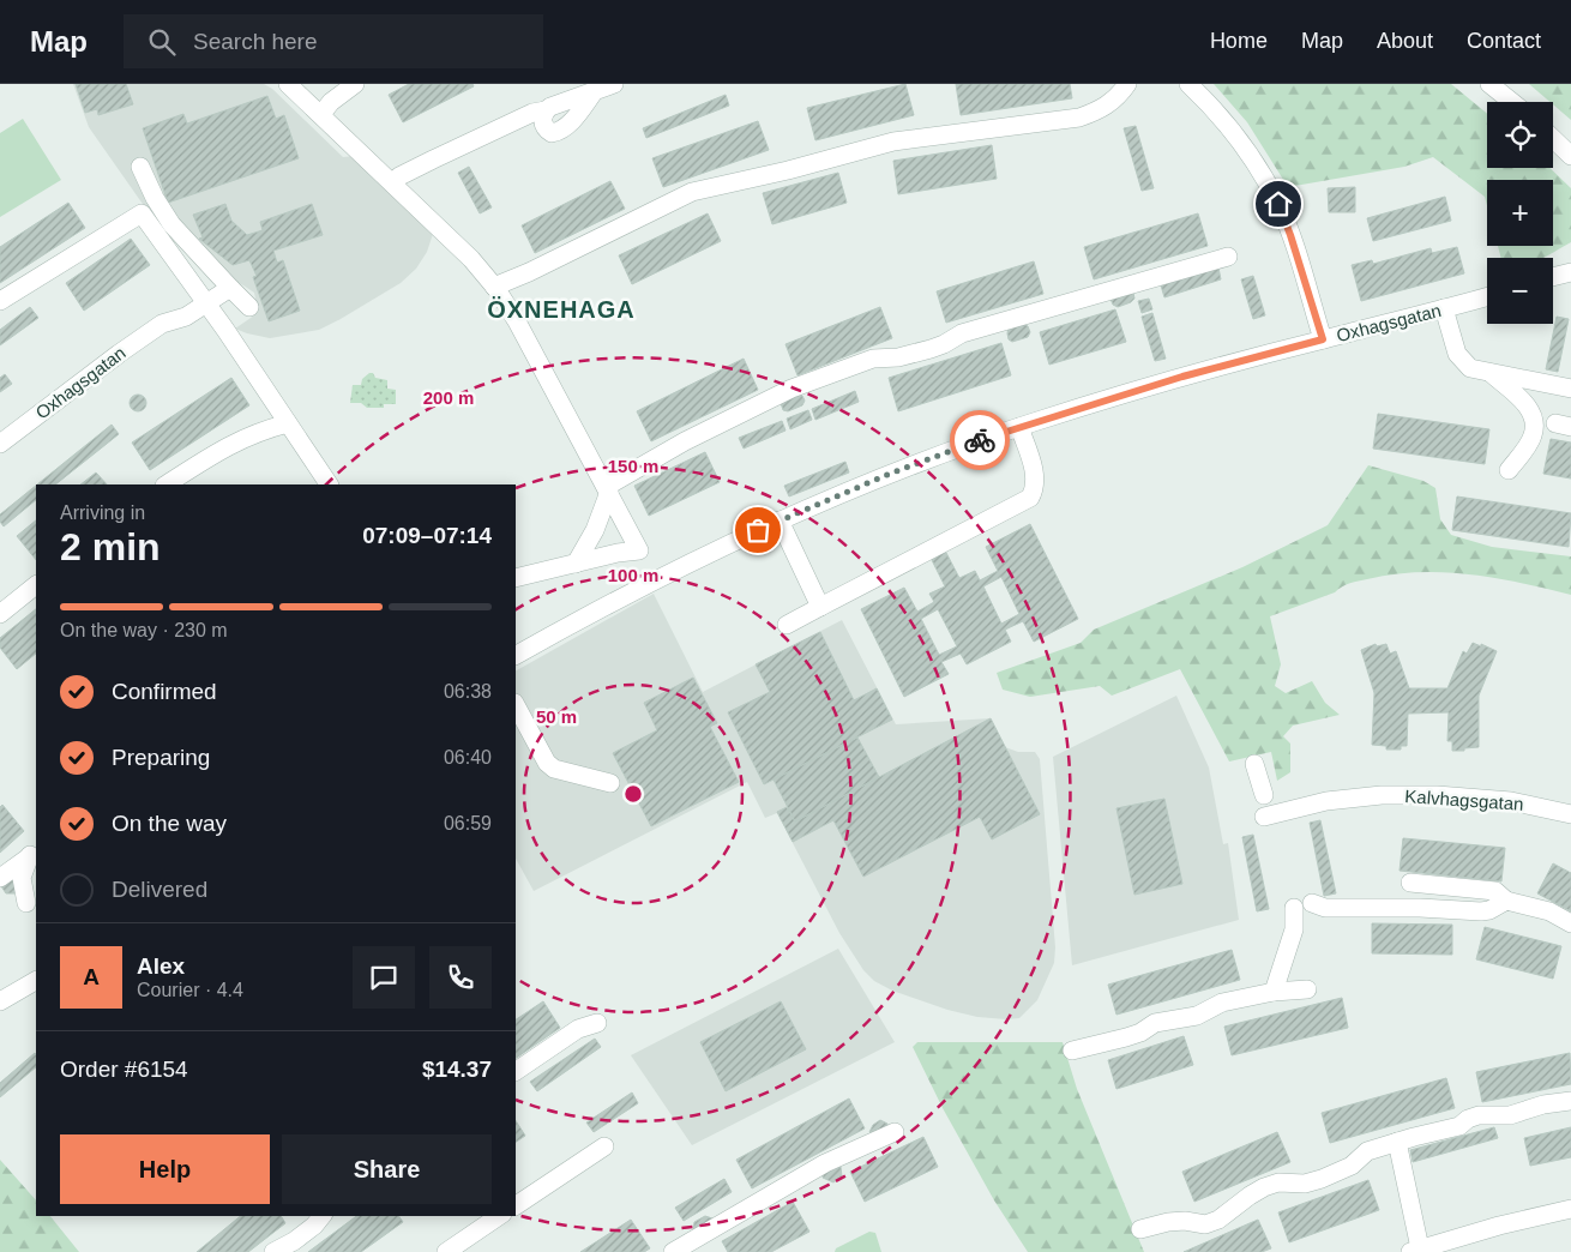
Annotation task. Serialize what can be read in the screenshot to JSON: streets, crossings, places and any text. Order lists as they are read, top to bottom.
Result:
{
  "streets": {
    "street": ["Oxhagsgatan", "Kalvhagsgatan"]
  },
  "districts": ["ÖXNEHAGA"],
  "page": {
    "header": "Map",
    "search": "Search here",
    "nav": [
      "Home",
      "Map",
      "About",
      "Contact"
    ],
    "map_buttons": ["+", "−"],
    "heading": ["2 min", "Arriving in", "07:09–07:14"],
    "panel": [
      "Alex",
      "Courier · 4.4",
      "Order #6154",
      "$14.37"
    ],
    "bar": "On the way · 230 m",
    "list": [
      ["Confirmed", "06:38"],
      ["Preparing", "06:40"],
      ["On the way", "06:59"],
      "Delivered"
    ],
    "round": "A",
    "buttons": ["Help", "Share"]
  },
  "rings": [
    "200 m",
    "150 m",
    "100 m",
    "50 m"
  ]
}
